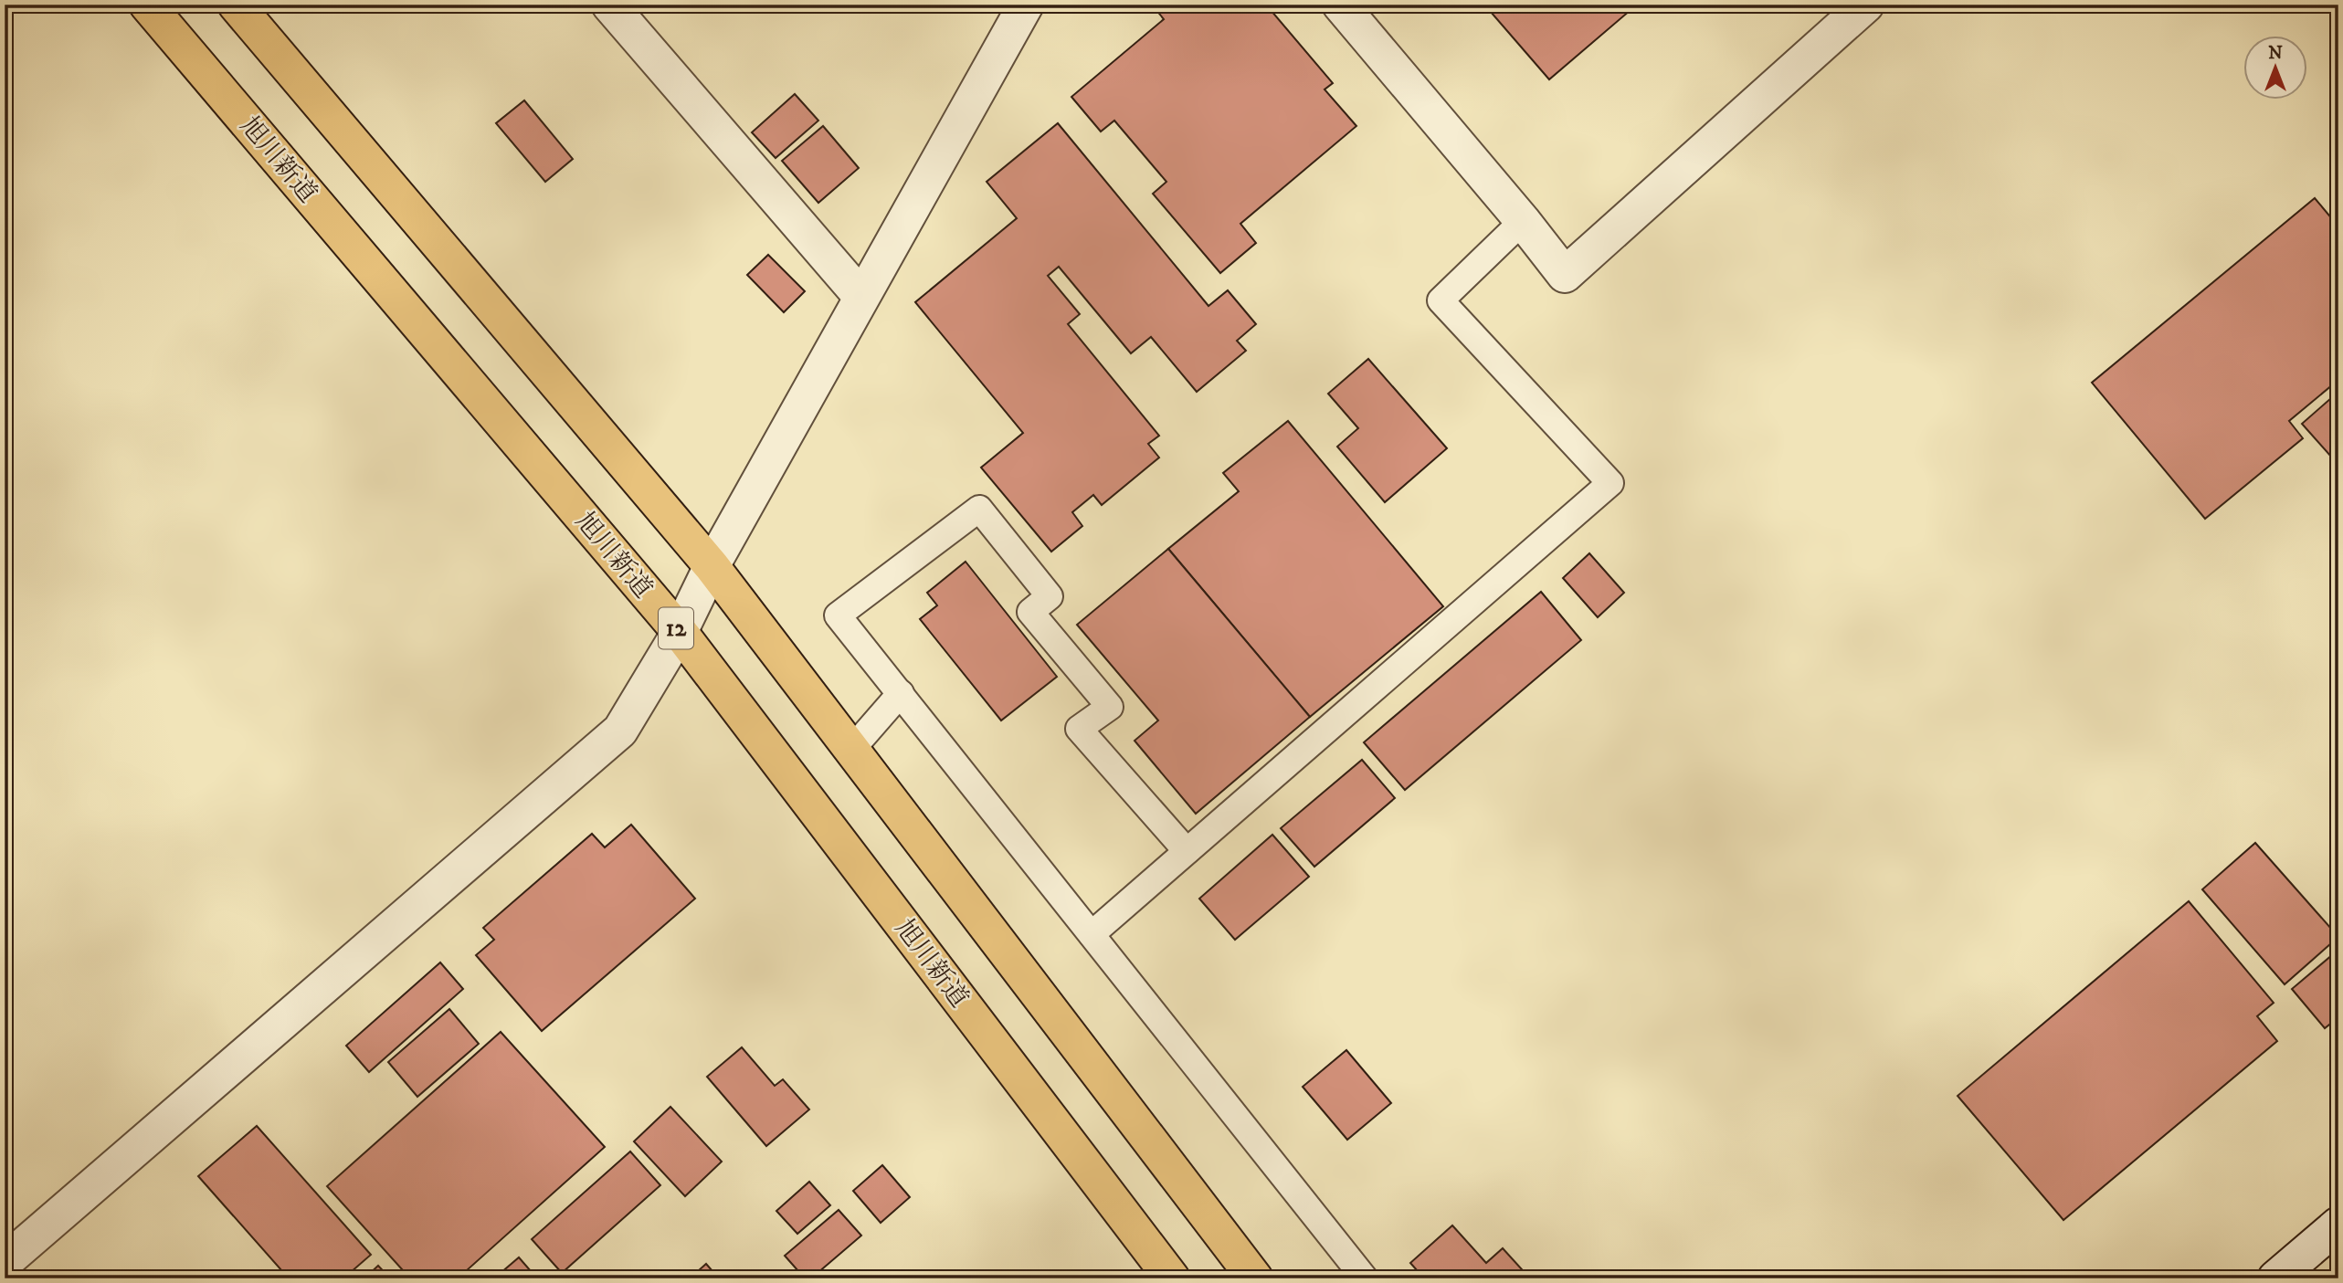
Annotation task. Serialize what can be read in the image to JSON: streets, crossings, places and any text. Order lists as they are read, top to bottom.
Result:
{
  "streets": {
    "highway": ["旭川新道", "12"]
  },
  "north": "top"
}
